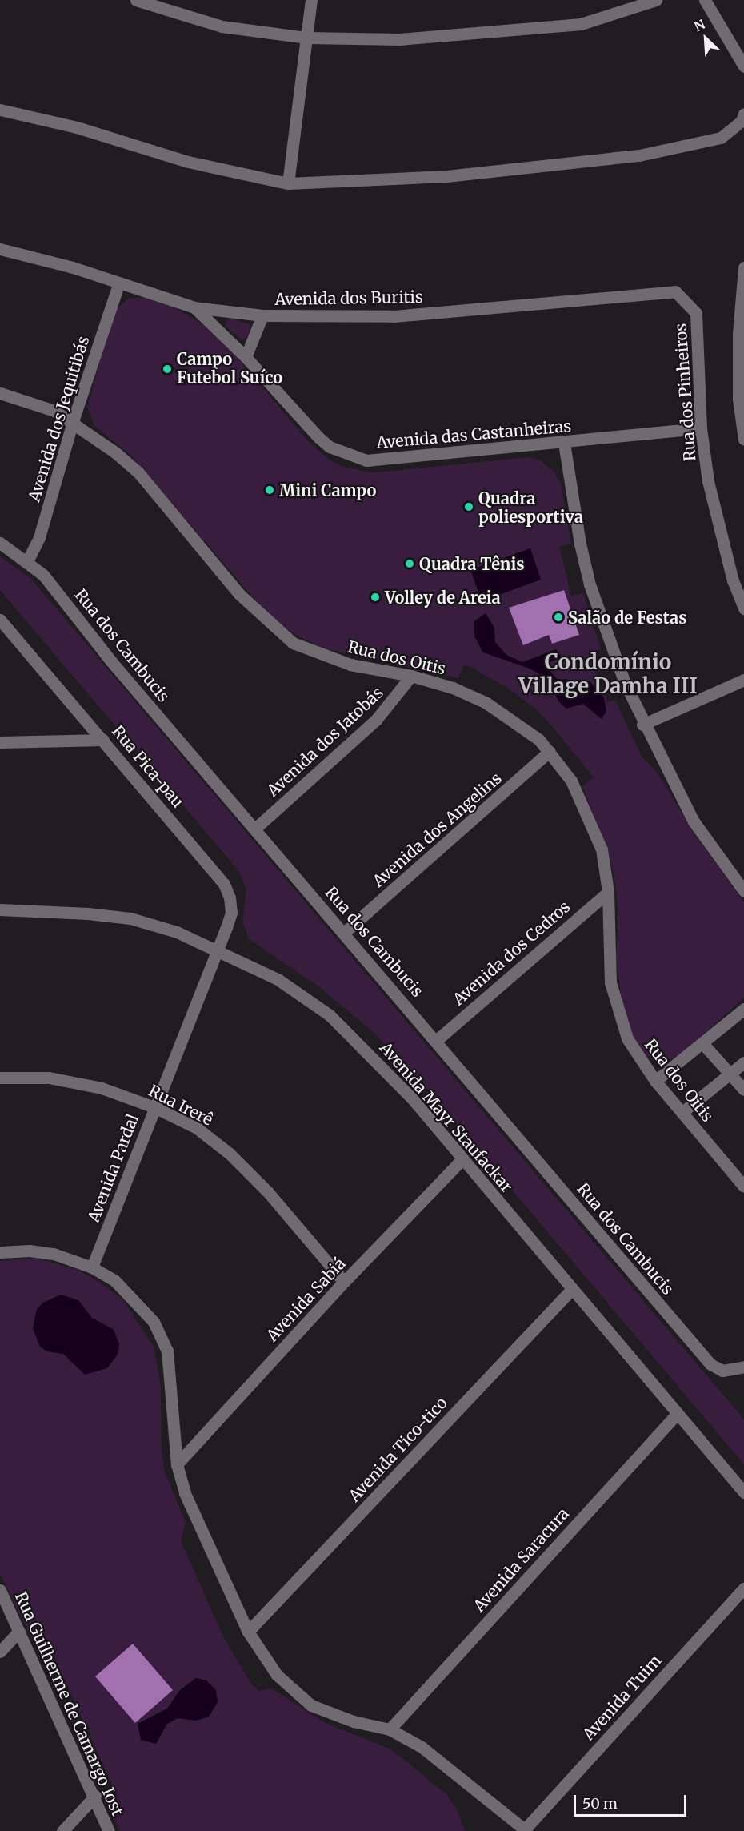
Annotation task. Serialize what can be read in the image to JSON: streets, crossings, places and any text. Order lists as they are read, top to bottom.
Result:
{
  "streets": {
    "street": [
      "Avenida dos Buritis",
      "Rua dos Pinheiros",
      "Avenida dos Jequitibás",
      "Avenida das Castanheiras",
      "Rua dos Cambucis",
      "Rua dos Oitis",
      "Avenida dos Jatobás",
      "Rua Pica-pau",
      "Avenida dos Angelins",
      "Avenida dos Cedros",
      "Rua Irerê",
      "Avenida Mayr Staufackar",
      "Avenida Pardal",
      "Avenida Sabiá",
      "Avenida Tico-tico",
      "Avenida Saracura",
      "Avenida Tuim",
      "Rua Guilherme de Camargo Iost"
    ]
  },
  "crossings": [
    ["Avenida dos Buritis", "Rua dos Pinheiros"],
    ["Avenida dos Buritis", "Avenida dos Jequitibás"],
    ["Avenida dos Buritis", "Avenida das Castanheiras"],
    ["Rua dos Pinheiros", "Avenida das Castanheiras"],
    ["Avenida dos Jequitibás", "Rua dos Cambucis"],
    ["Avenida dos Jequitibás", "Rua dos Oitis"],
    ["Rua dos Cambucis", "Avenida dos Jatobás"],
    ["Rua dos Cambucis", "Avenida dos Angelins"],
    ["Rua dos Cambucis", "Avenida dos Cedros"],
    ["Rua dos Oitis", "Avenida dos Jatobás"],
    ["Rua dos Oitis", "Avenida dos Angelins"],
    ["Rua dos Oitis", "Avenida dos Cedros"],
    ["Rua Pica-pau", "Avenida Mayr Staufackar"],
    ["Rua Pica-pau", "Avenida Pardal"],
    ["Rua Irerê", "Avenida Pardal"],
    ["Rua Irerê", "Avenida Sabiá"],
    ["Avenida Mayr Staufackar", "Avenida Pardal"],
    ["Avenida Mayr Staufackar", "Avenida Sabiá"],
    ["Avenida Mayr Staufackar", "Avenida Tico-tico"],
    ["Avenida Mayr Staufackar", "Avenida Saracura"]
  ],
  "districts": ["Condomínio Village Damha III"],
  "places": [
    "Campo Futebol Suíco",
    "Mini Campo",
    "Quadra poliesportiva",
    "Quadra Tênis",
    "Volley de Areia",
    "Salão de Festas"
  ],
  "scale_bar": "50 m",
  "north": "top left"
}
